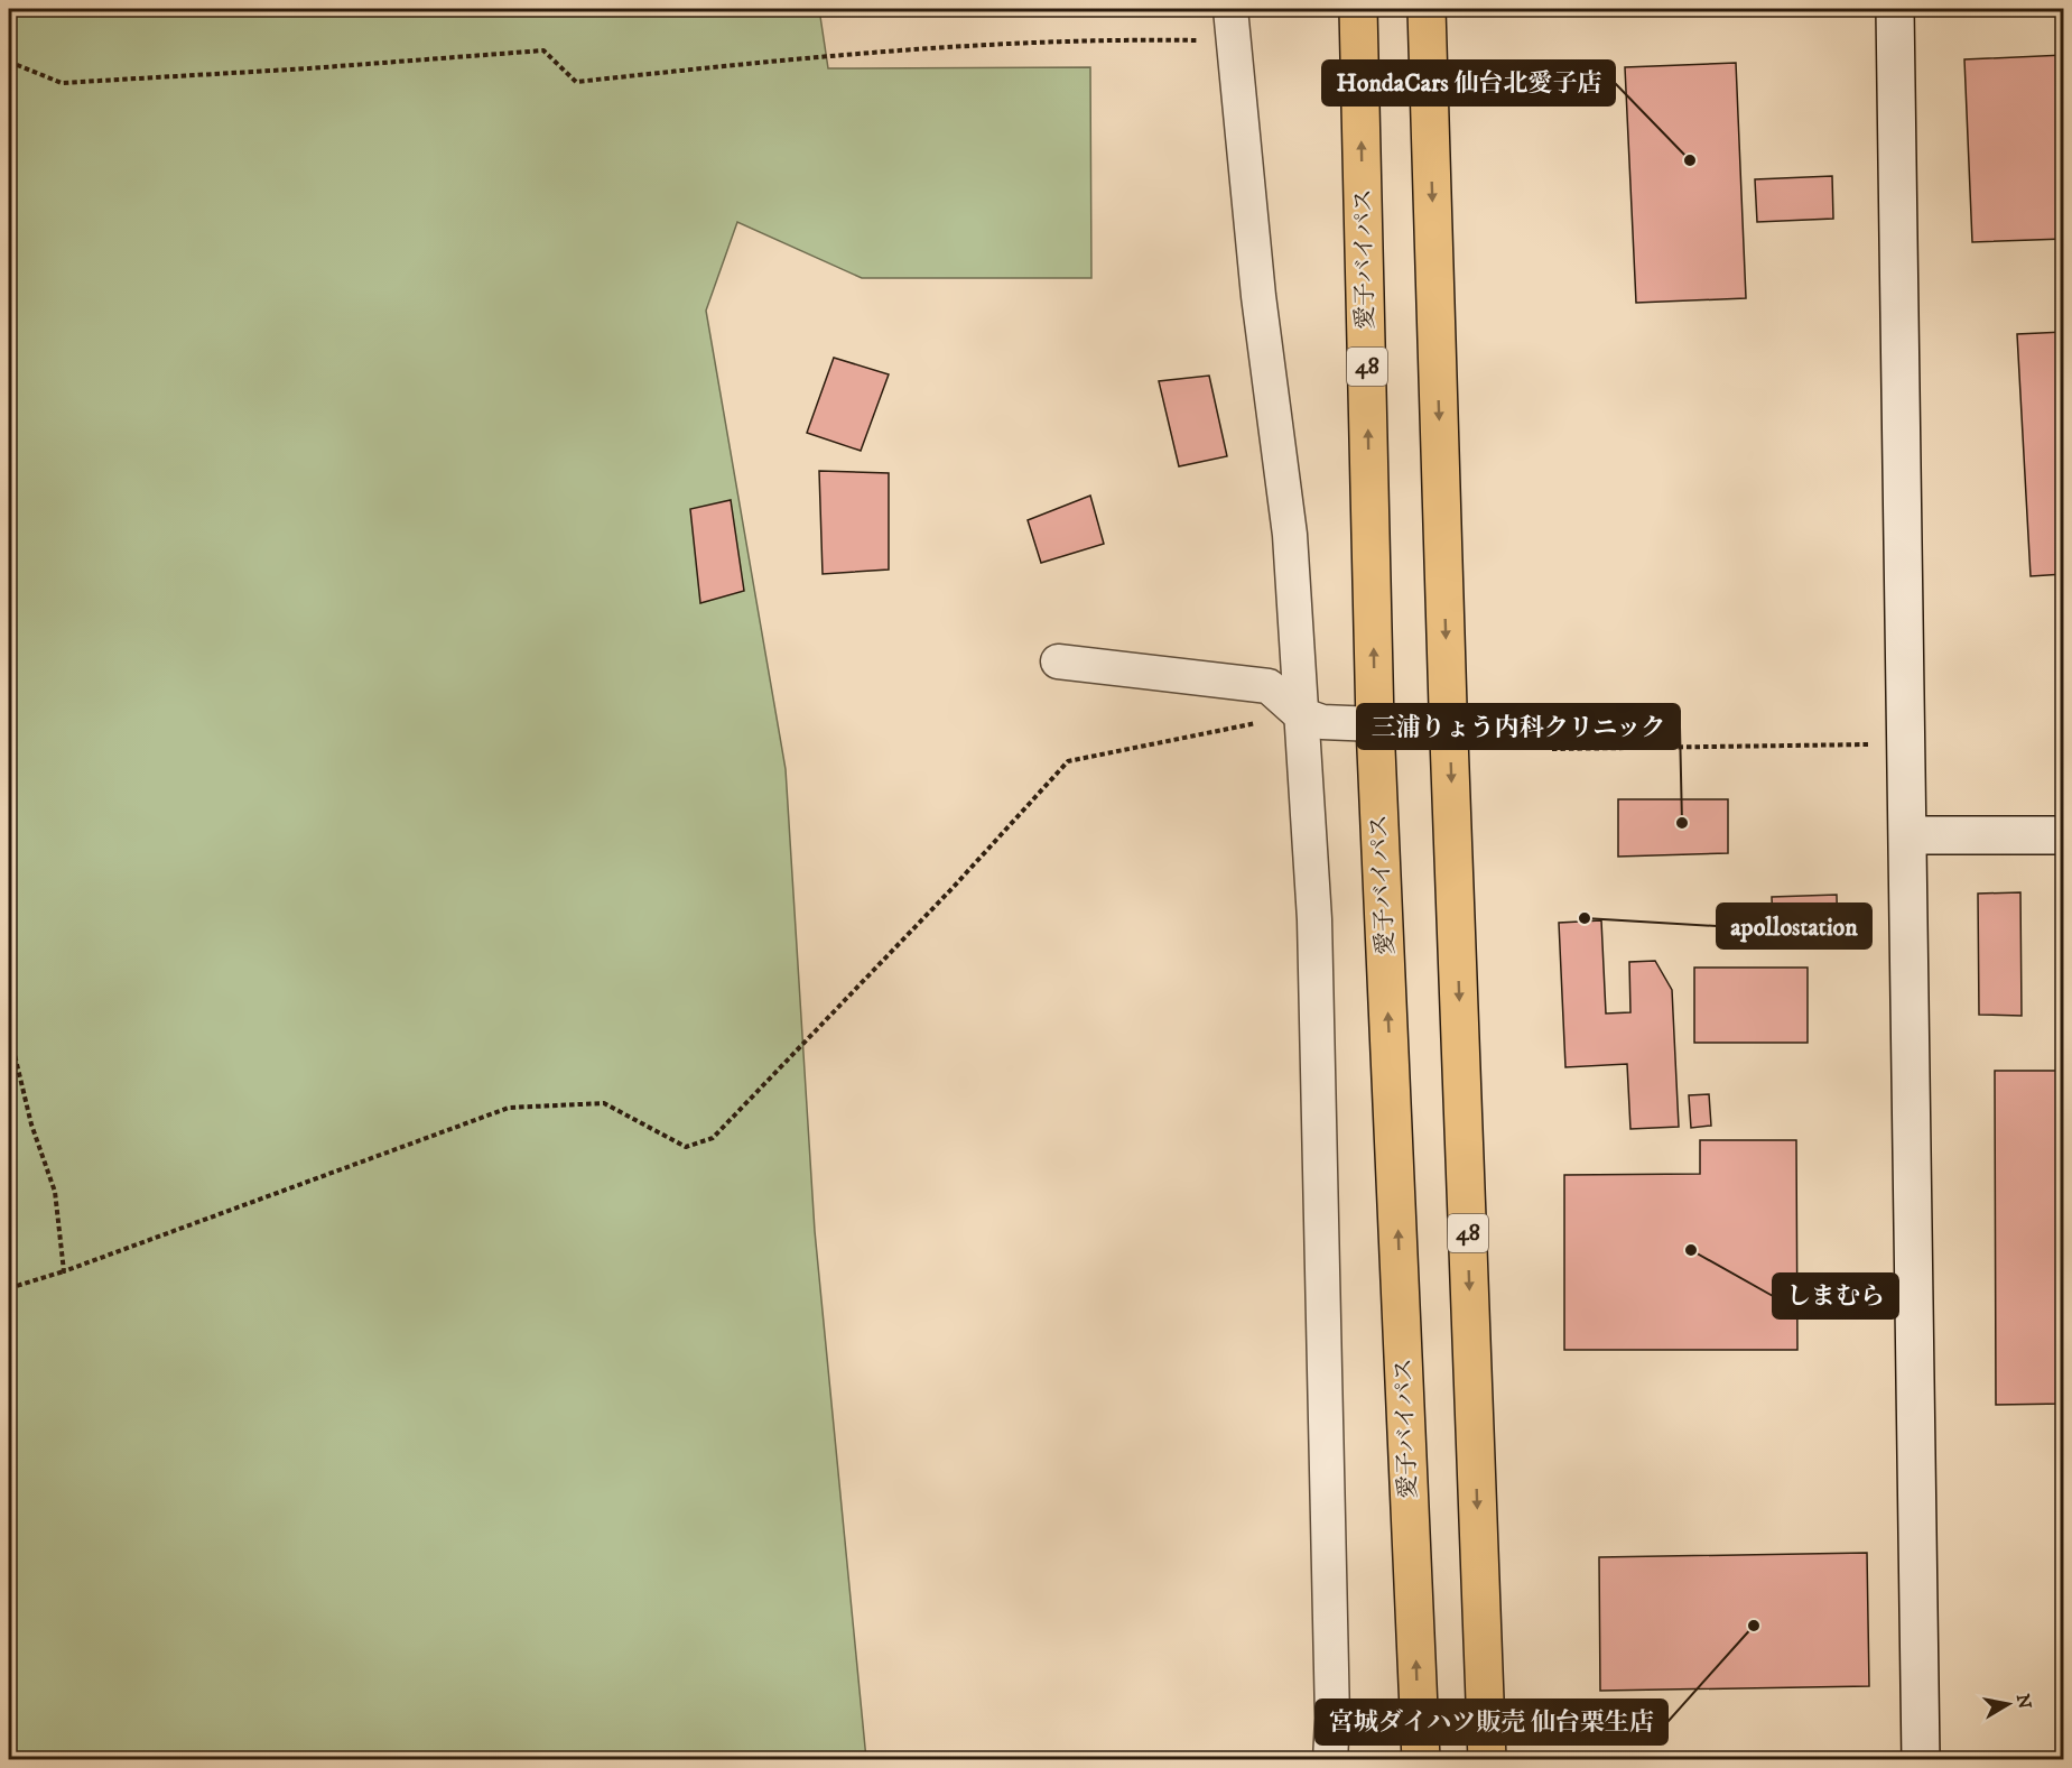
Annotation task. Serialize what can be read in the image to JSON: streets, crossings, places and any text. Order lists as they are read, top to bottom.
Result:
{
  "streets": {
    "highway": ["愛子バイパス", "48"]
  },
  "places": [
    "HondaCars 仙台北愛子店",
    "三浦りょう内科クリニック",
    "apollostation",
    "しまむら",
    "宮城ダイハツ販売 仙台栗生店"
  ],
  "north": "right"
}
